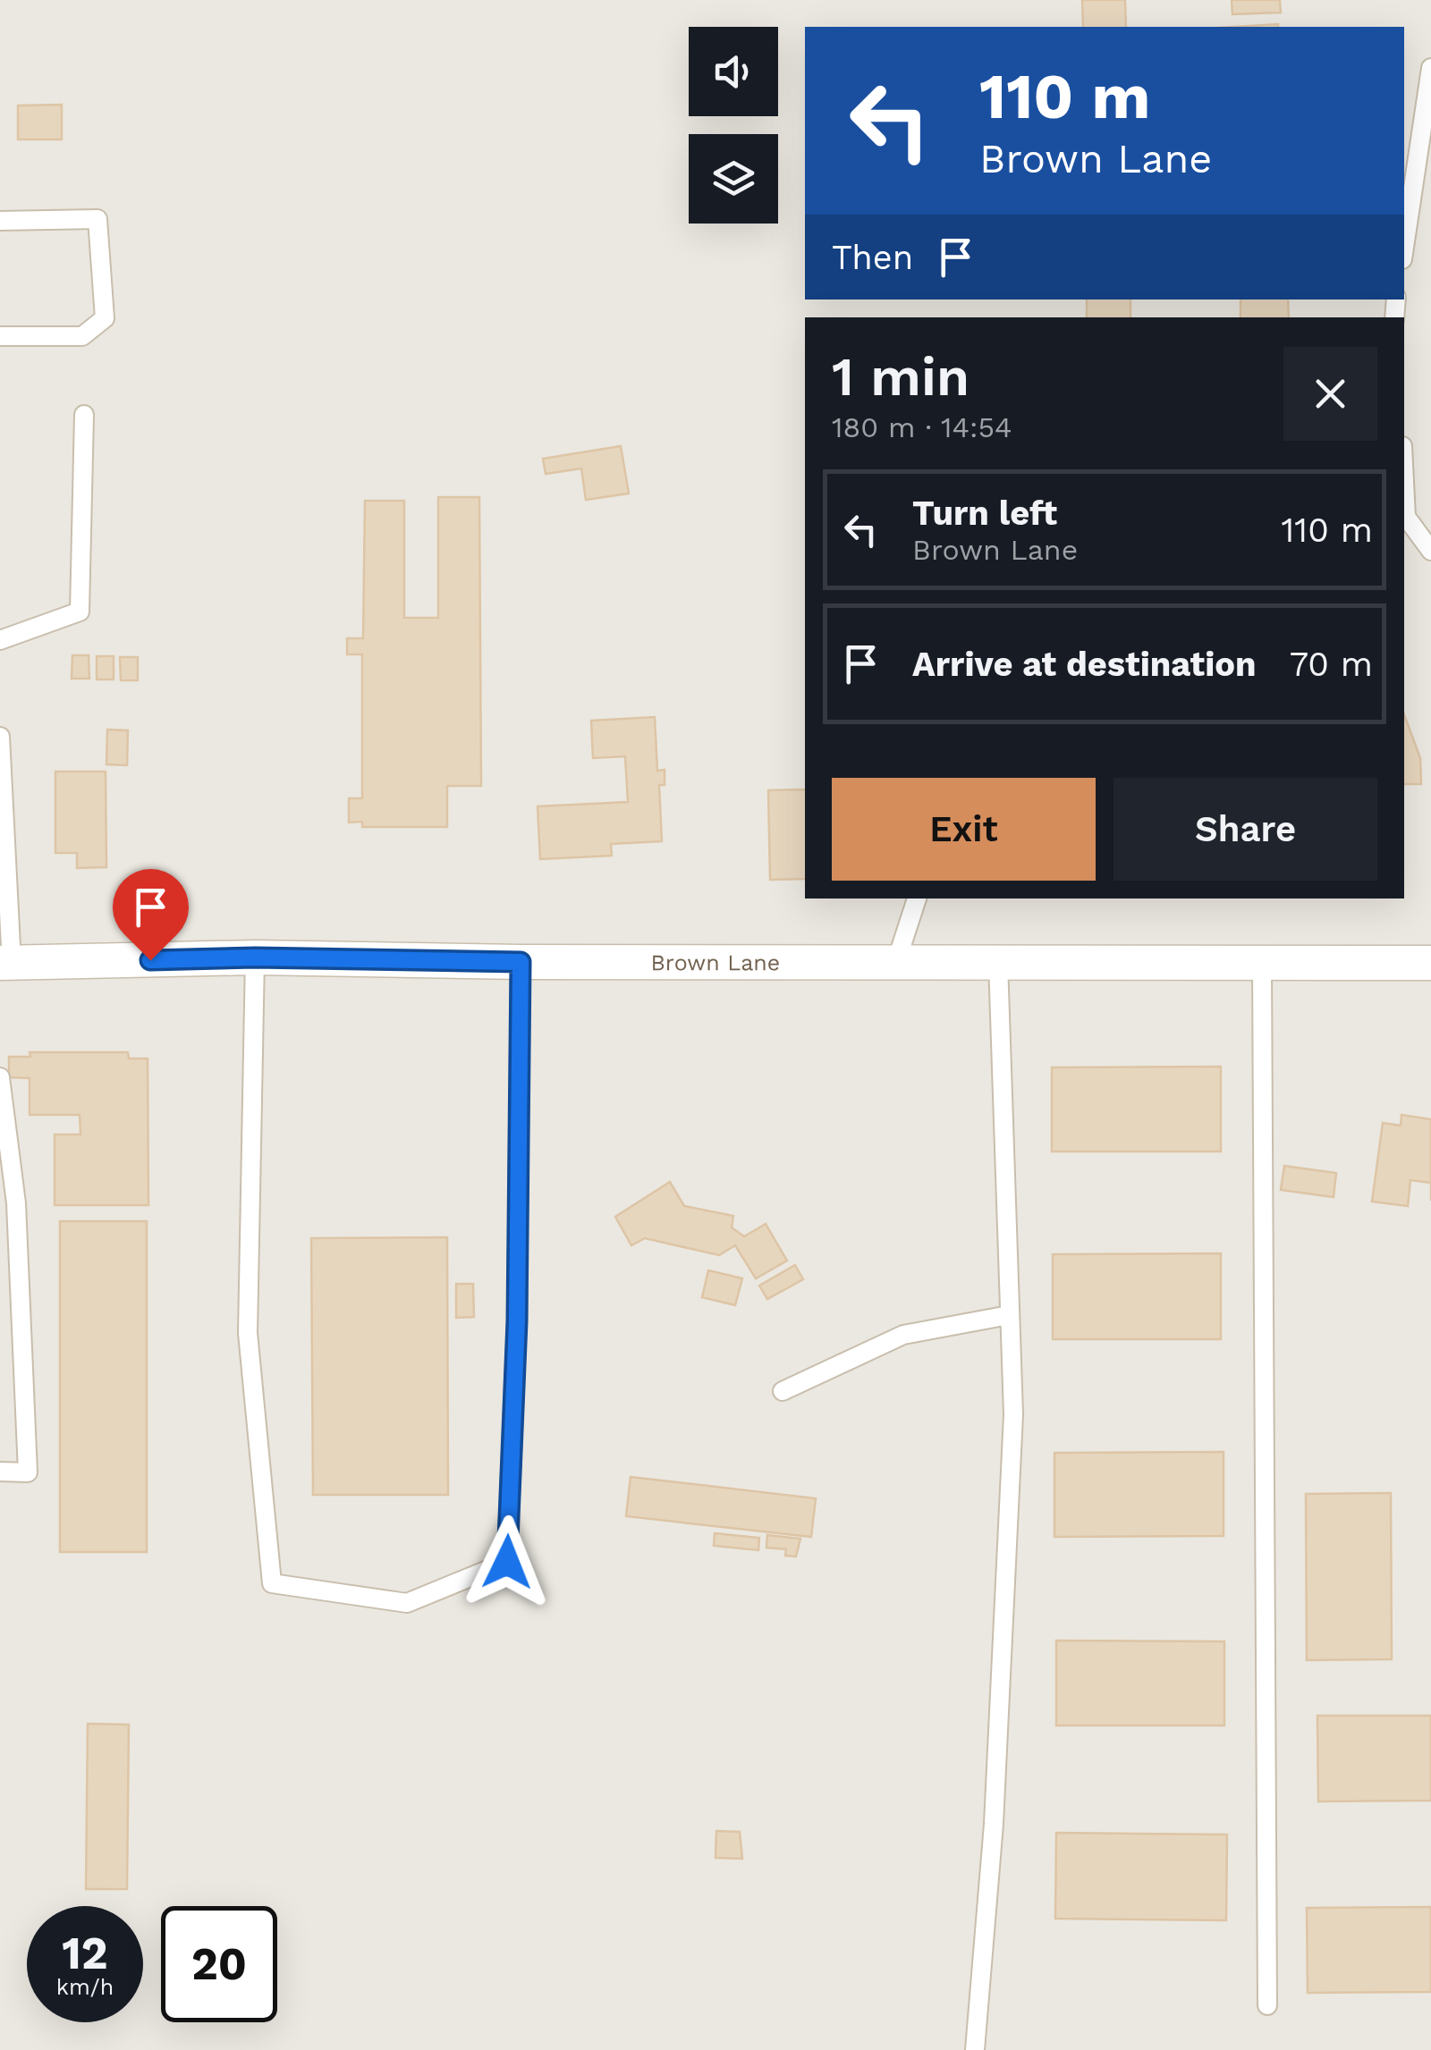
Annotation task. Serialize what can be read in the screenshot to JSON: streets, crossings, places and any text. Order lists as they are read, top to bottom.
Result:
{
  "streets": {
    "street": ["Brown Lane"]
  },
  "page": {
    "turn": ["110 m", "Brown Lane"],
    "then": "Then",
    "heading": ["1 min", "180 m · 14:54"],
    "list": [
      {
        "name": "Turn left",
        "note": "Brown Lane",
        "value": "110 m"
      },
      {
        "name": "Arrive at destination",
        "value": "70 m"
      }
    ],
    "buttons": ["Exit", "Share"],
    "speed": "12 km/h",
    "limit": "20"
  }
}
